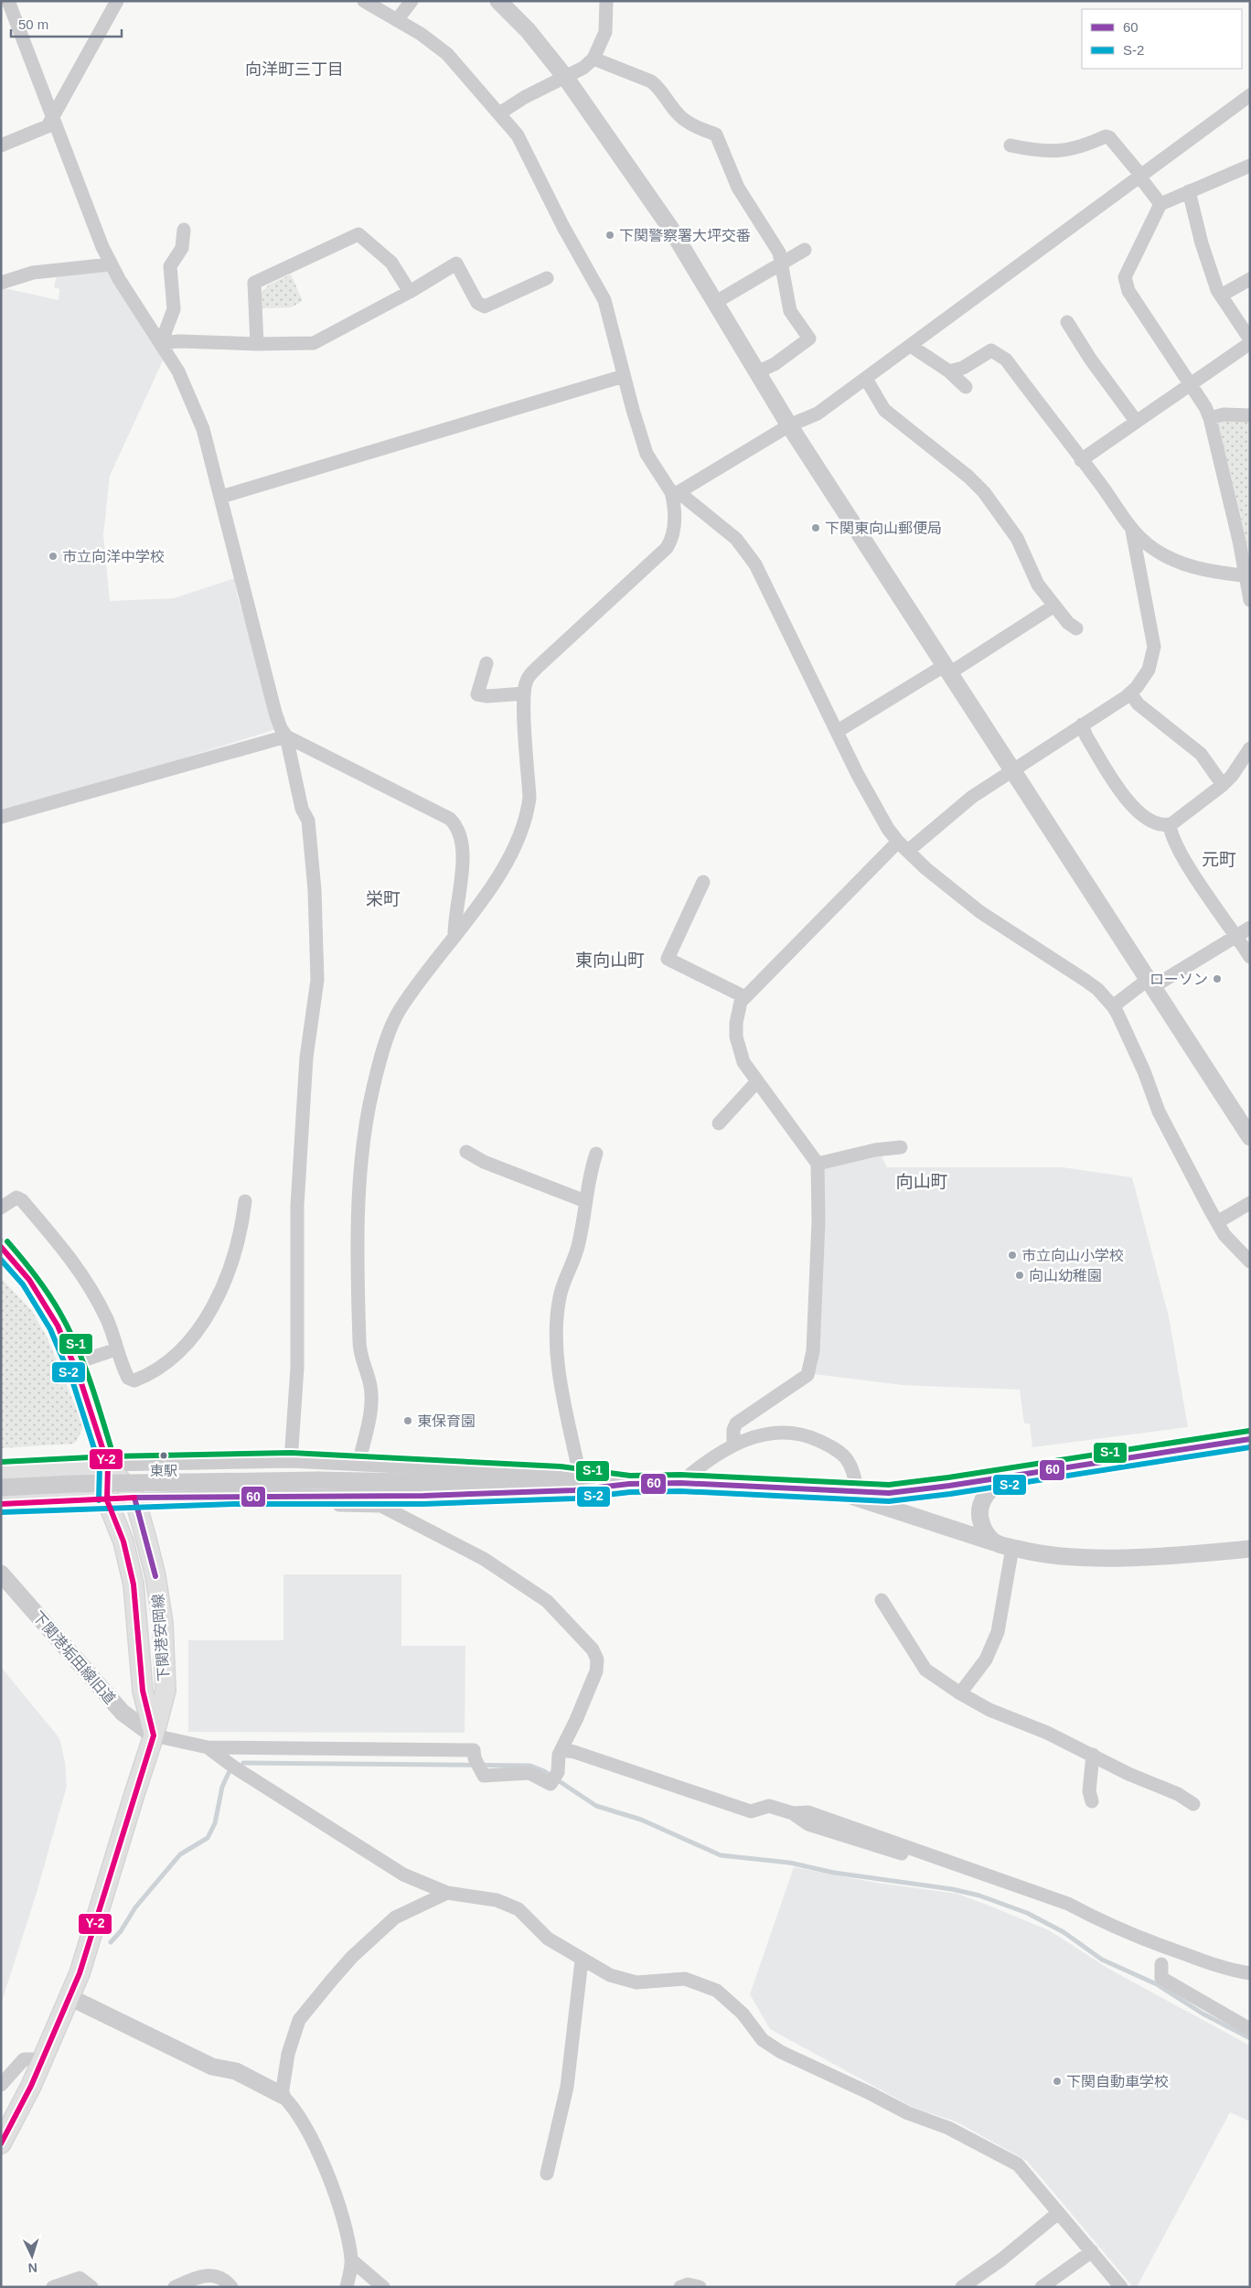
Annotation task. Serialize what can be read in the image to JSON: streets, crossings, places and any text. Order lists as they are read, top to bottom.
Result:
{
  "streets": {
    "main road": ["下関港安岡線"],
    "street": ["下関港垢田線旧道"]
  },
  "crossings": [
    ["下関港安岡線", "下関港垢田線旧道"]
  ],
  "districts": [
    "向洋町三丁目",
    "元町",
    "栄町",
    "東向山町",
    "向山町"
  ],
  "places": [
    "下関警察署大坪交番",
    "下関東向山郵便局",
    "市立向洋中学校",
    "ローソン",
    "市立向山小学校",
    "向山幼稚園",
    "東保育園",
    "東駅",
    "下関自動車学校"
  ],
  "lines": [
    "transit line S-1",
    "transit line Y-2",
    "transit line S-2",
    "transit line 60"
  ],
  "legend": ["60", "S-2"],
  "scale_bar": "50 m",
  "north": "bottom"
}
